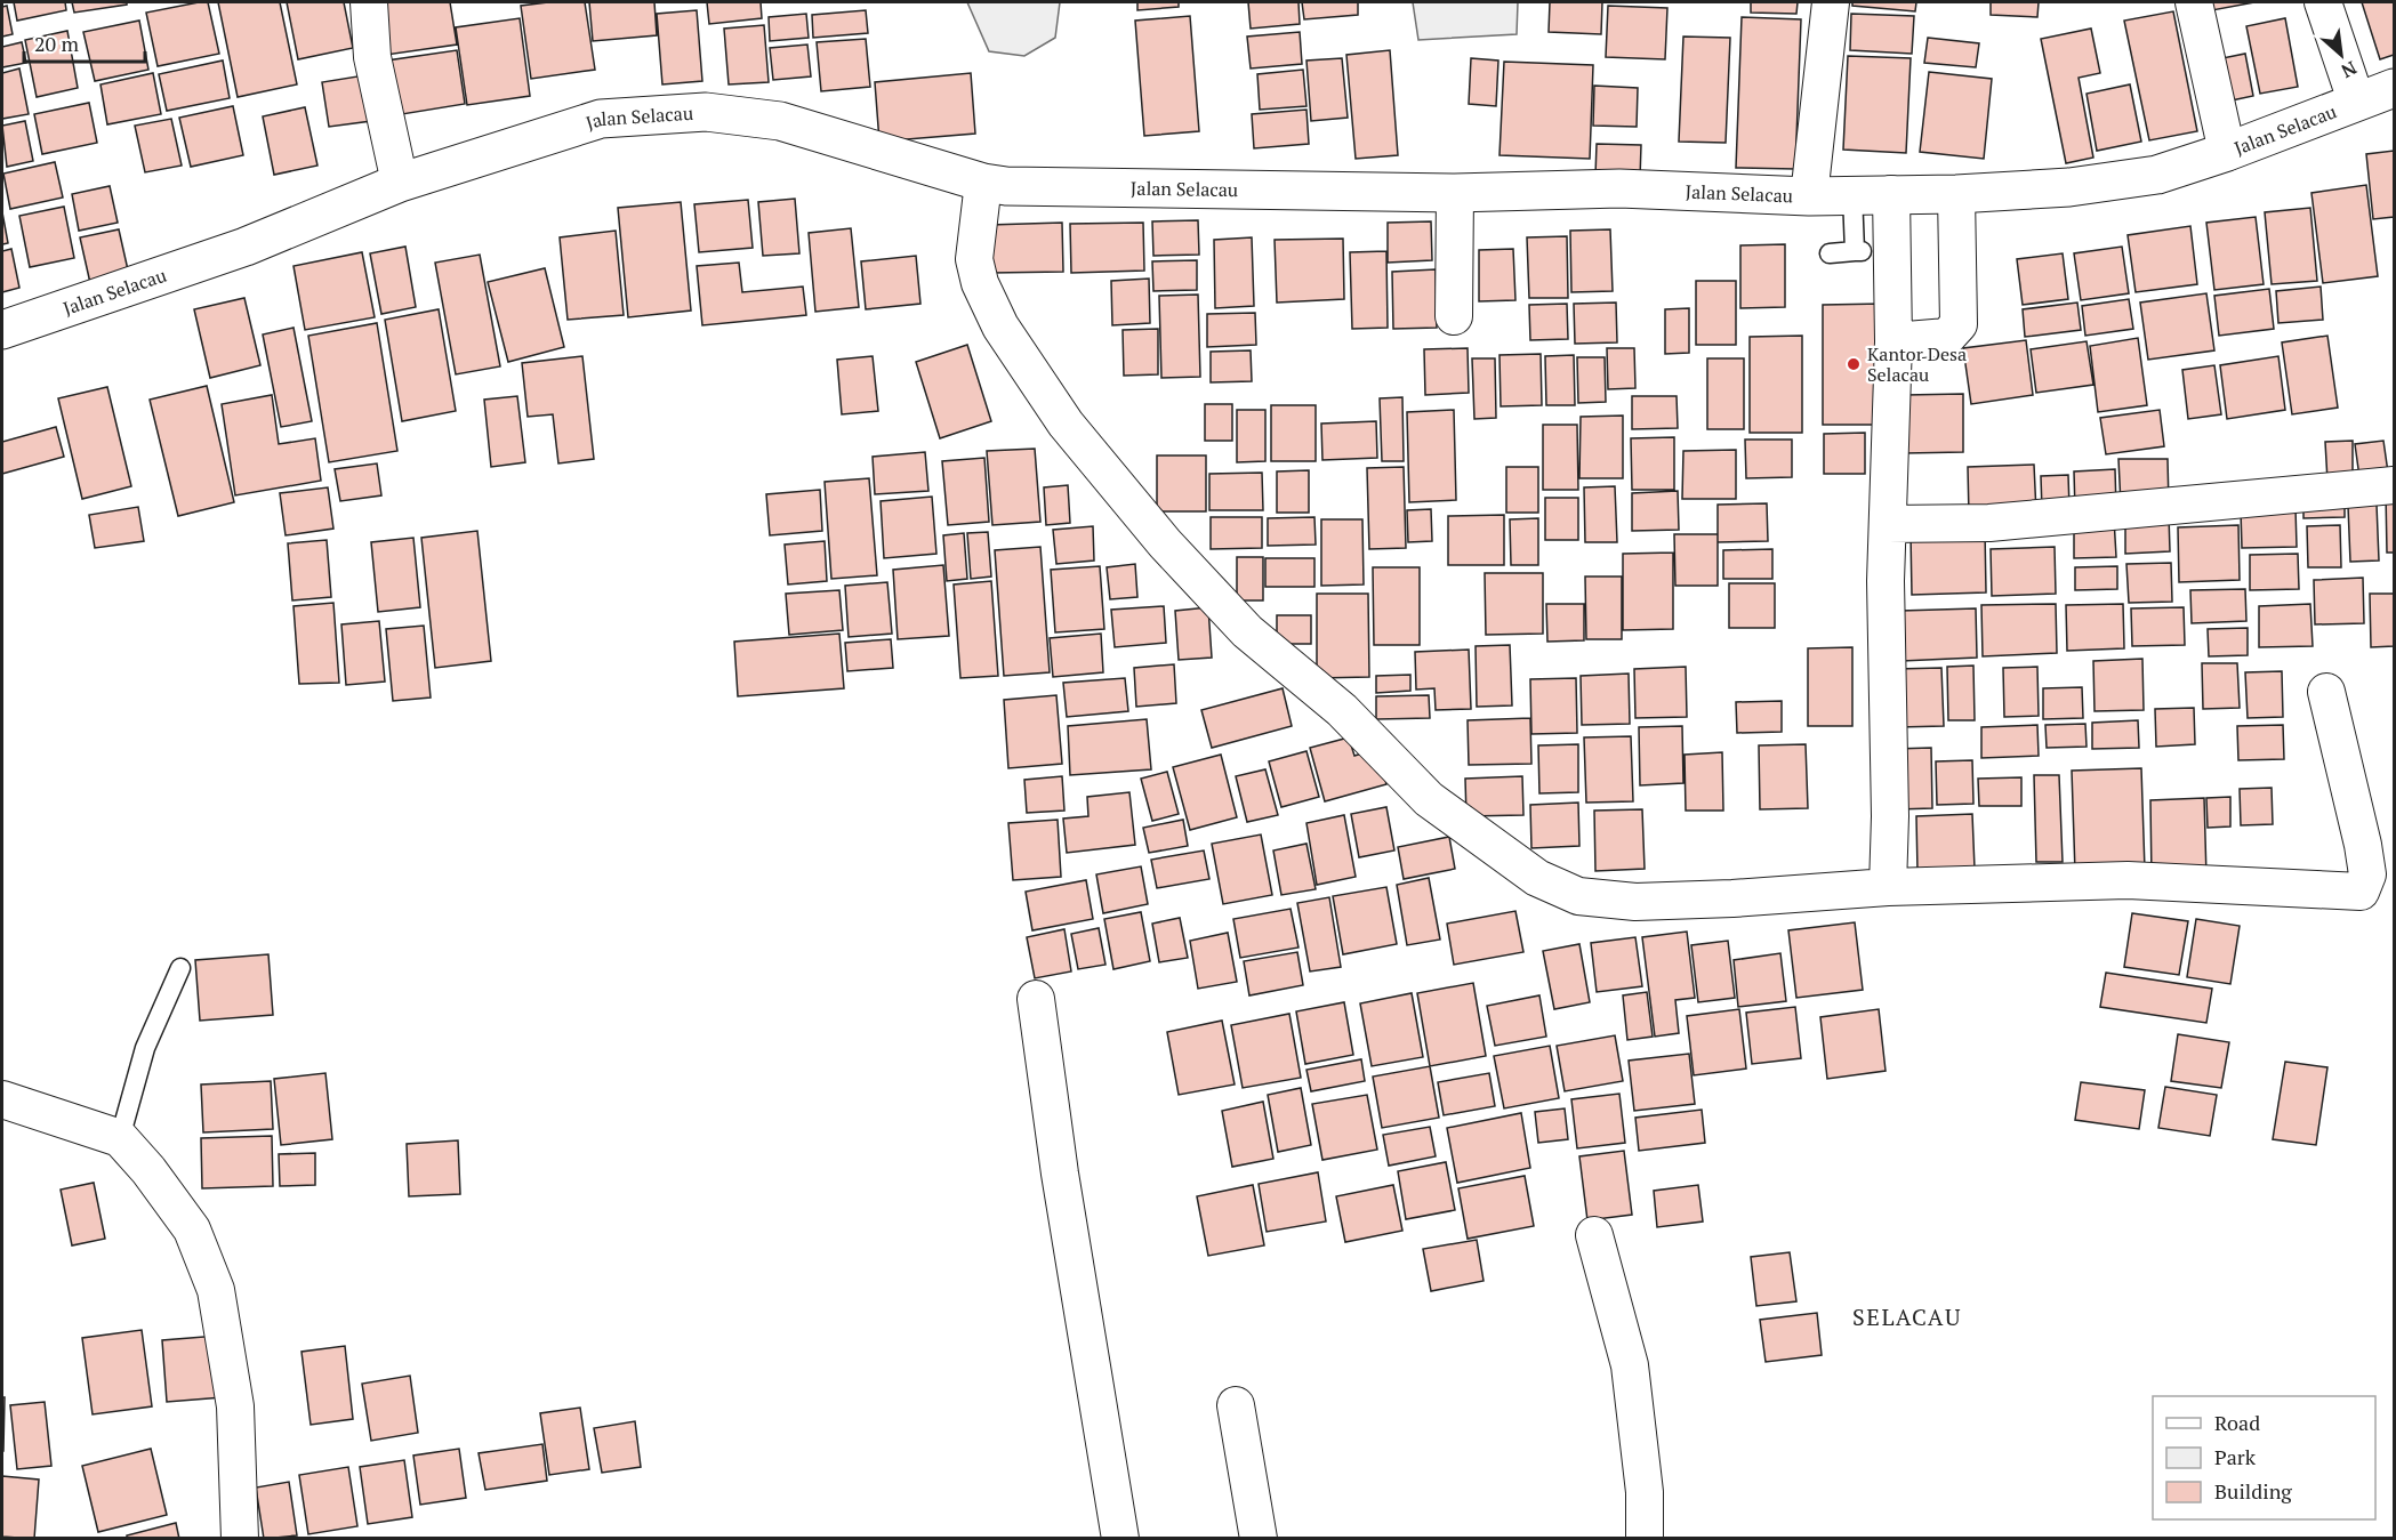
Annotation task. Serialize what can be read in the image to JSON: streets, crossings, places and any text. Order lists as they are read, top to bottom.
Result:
{
  "streets": {
    "street": ["Jalan Selacau"]
  },
  "districts": ["SELACAU"],
  "places": ["Kantor Desa Selacau"],
  "legend": ["Road", "Park", "Building"],
  "scale_bar": "20 m",
  "north": "bottom right"
}
